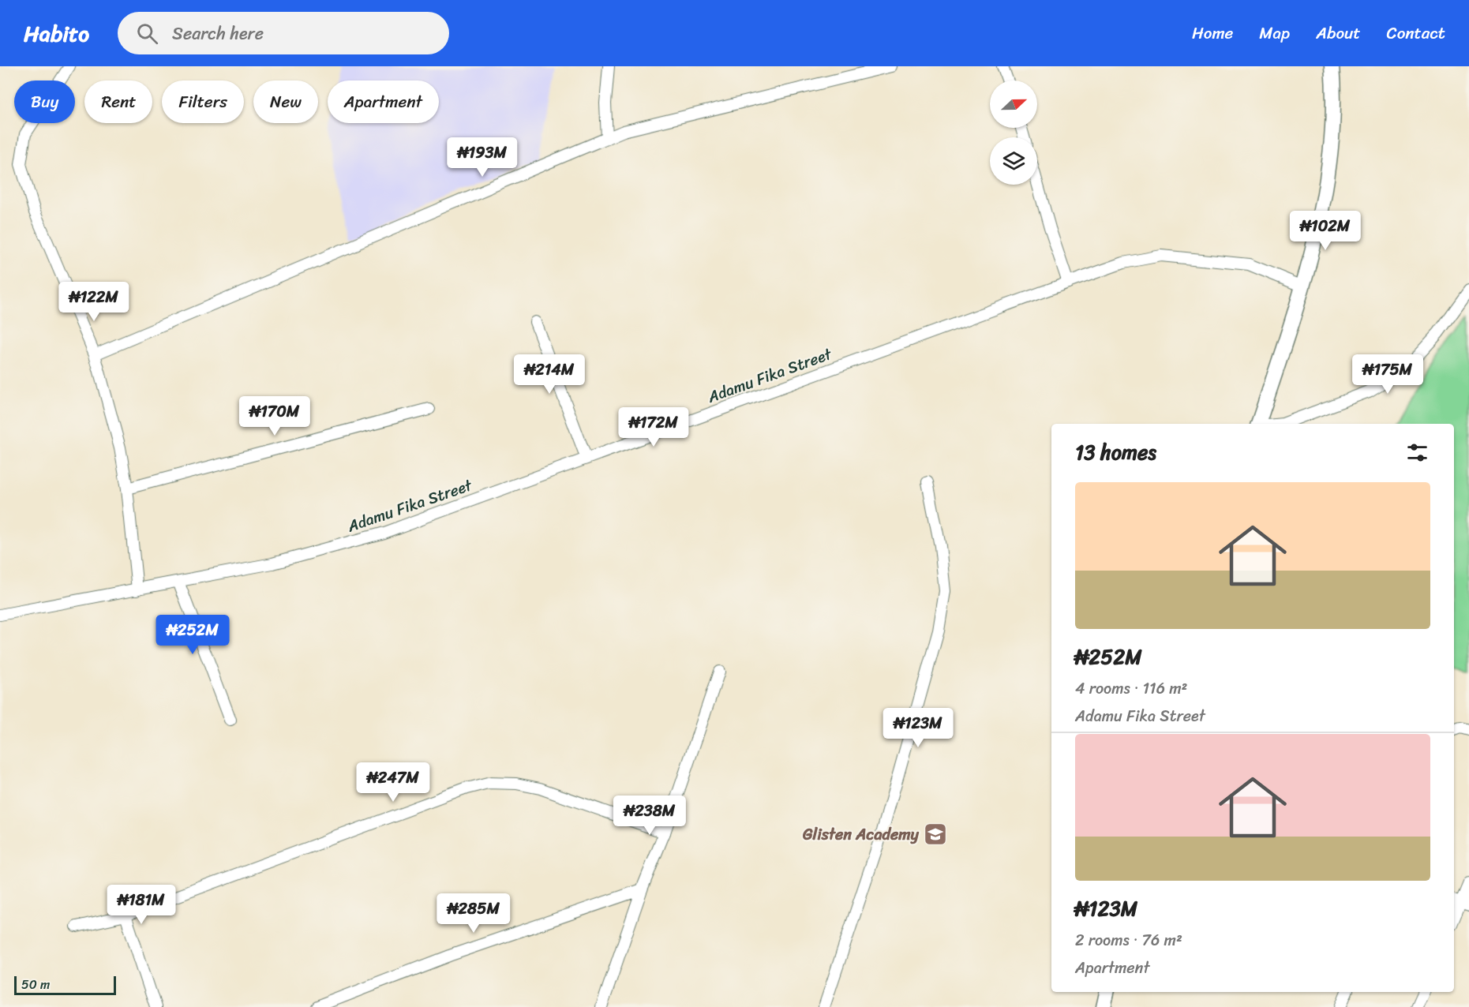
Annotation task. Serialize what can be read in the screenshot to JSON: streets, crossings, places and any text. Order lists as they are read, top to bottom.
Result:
{
  "streets": {
    "street": ["Adamu Fika Street"]
  },
  "places": {
    "school or university": ["Glisten Academy"]
  },
  "scale_bar": "50 m",
  "north": "right",
  "page": {
    "header": "Habito",
    "search": "Search here",
    "nav": [
      "Home",
      "Map",
      "About",
      "Contact"
    ],
    "chip": [
      "Buy",
      "Rent",
      "Filters",
      "New",
      "Apartment"
    ],
    "price": [
      "₦193M",
      "₦102M",
      "₦122M",
      "₦214M",
      "₦175M",
      "₦170M",
      "₦172M",
      "₦252M",
      "₦123M",
      "₦247M",
      "₦238M",
      "₦181M",
      "₦285M"
    ],
    "heading": "13 homes",
    "list": [
      {
        "name": "₦252M",
        "note": "4 rooms · 116 m² · Adamu Fika Street"
      },
      {
        "name": "₦123M",
        "note": "2 rooms · 76 m² · Apartment"
      }
    ],
    "scale": "50 m"
  }
}
